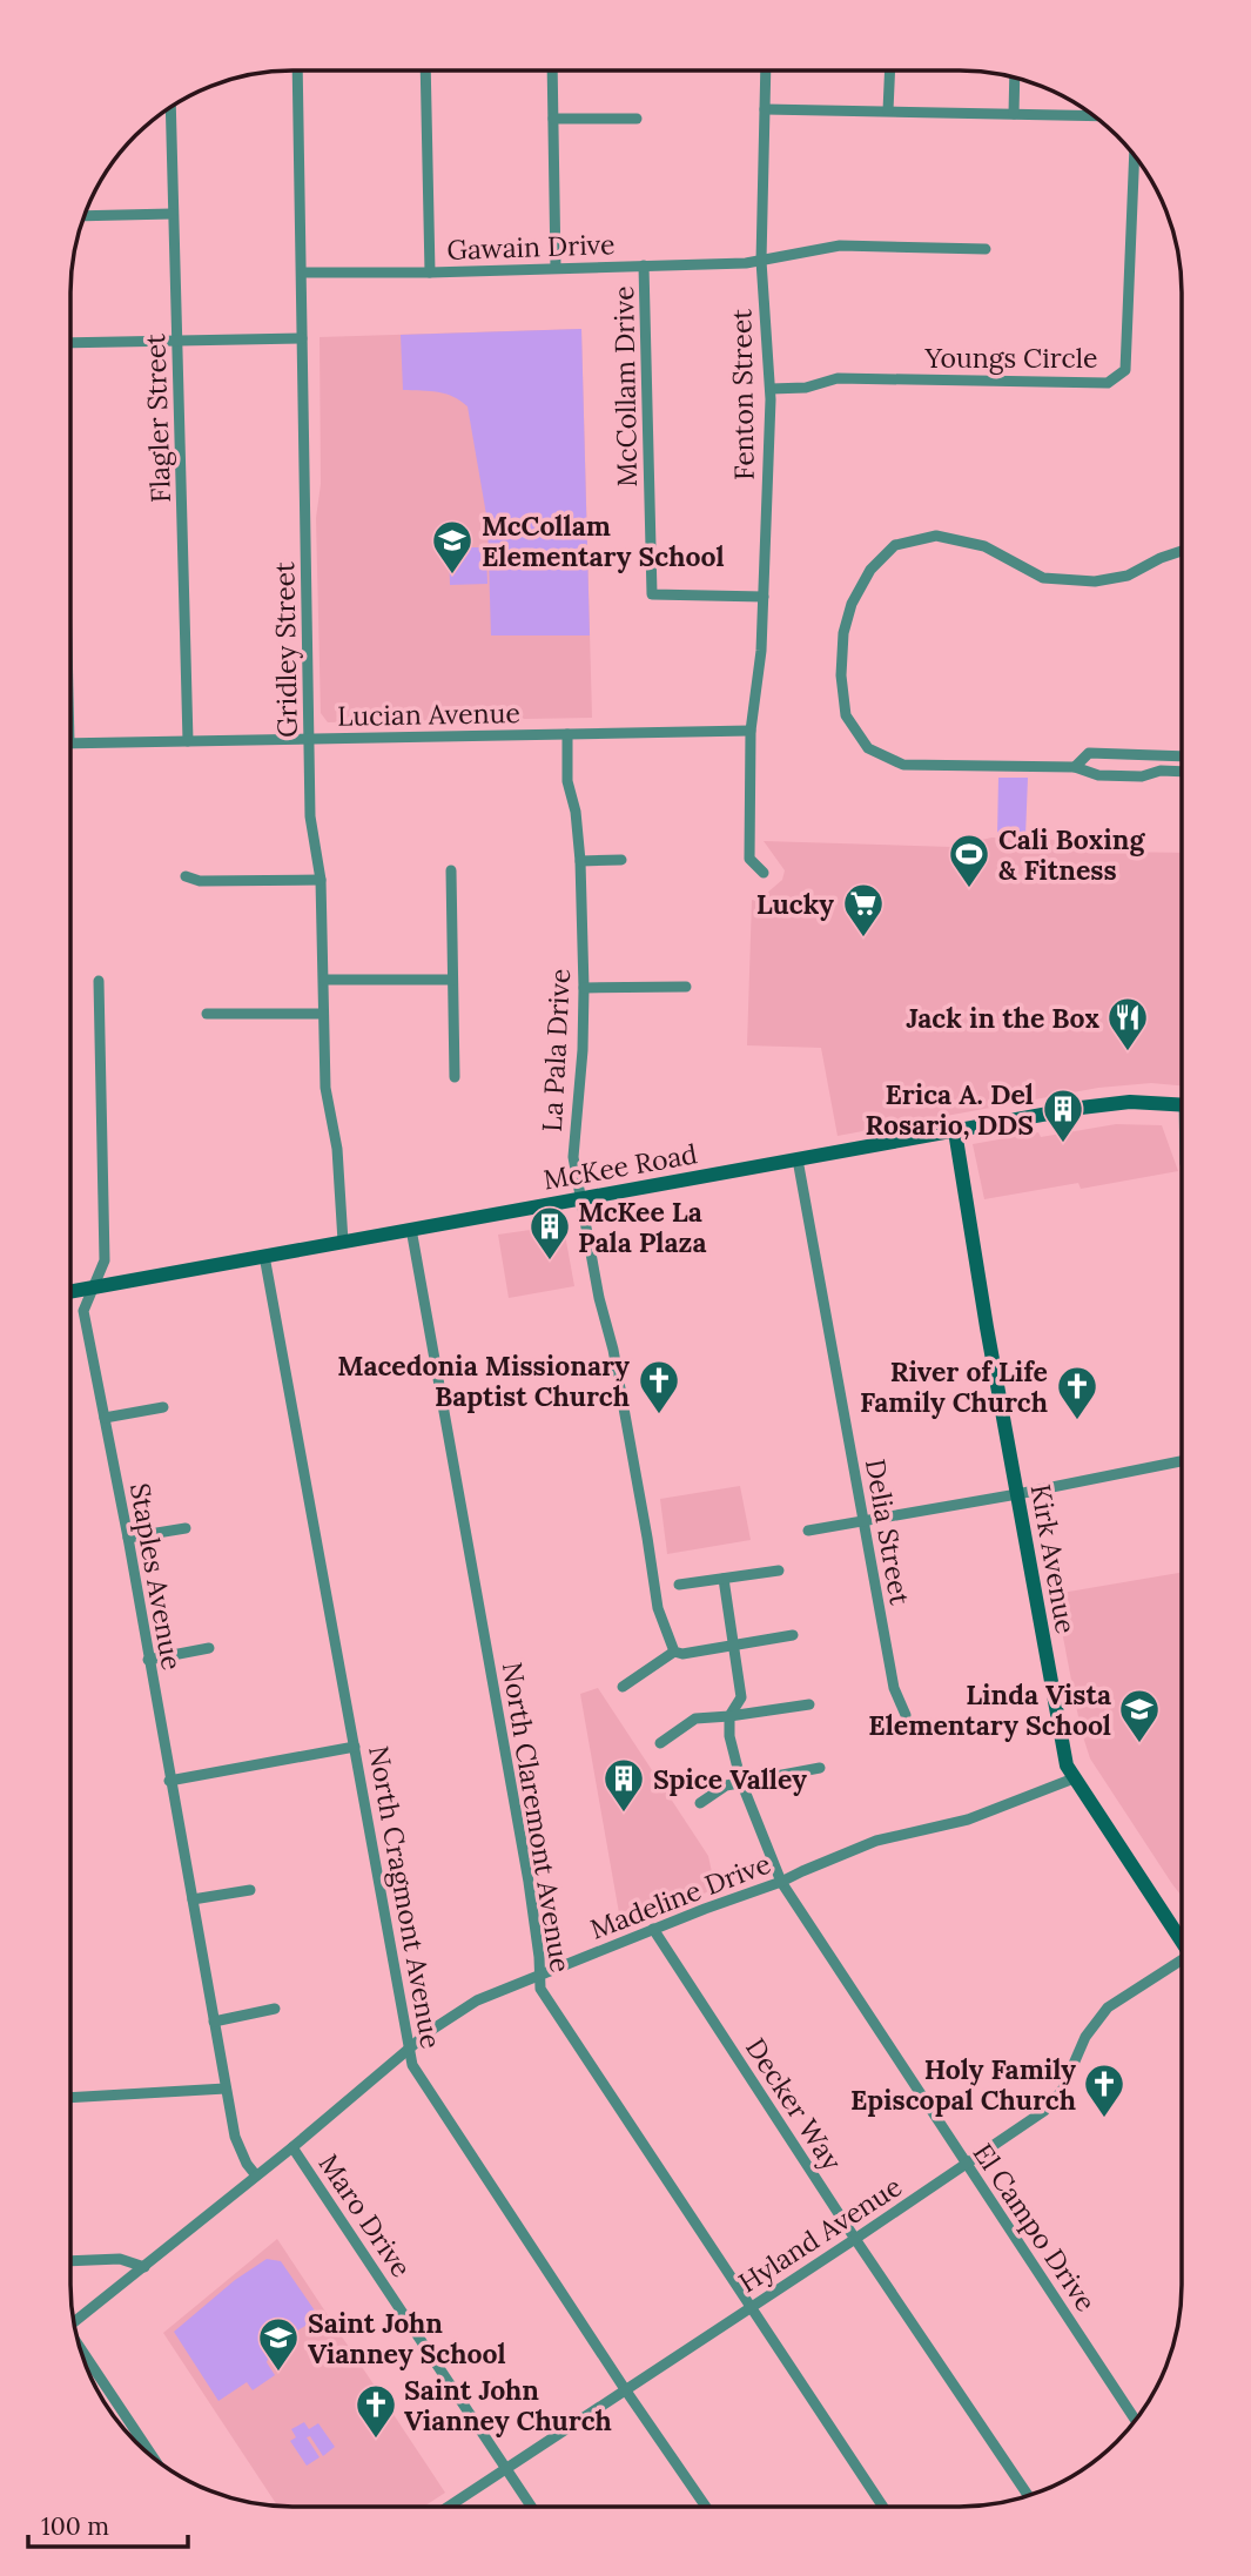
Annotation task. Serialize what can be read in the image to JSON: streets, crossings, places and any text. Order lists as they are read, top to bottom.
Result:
{
  "streets": {
    "street": [
      "Gawain Drive",
      "Youngs Circle",
      "McCollam Drive",
      "Fenton Street",
      "Flagler Street",
      "Gridley Street",
      "Lucian Avenue",
      "La Pala Drive",
      "McKee Road",
      "Delia Street",
      "Kirk Avenue",
      "Staples Avenue",
      "North Claremont Avenue",
      "Madeline Drive",
      "North Cragmont Avenue",
      "Decker Way",
      "Maro Drive",
      "El Campo Drive",
      "Hyland Avenue"
    ]
  },
  "crossings": [
    ["Gawain Drive", "McCollam Drive"],
    ["Gawain Drive", "Fenton Street"],
    ["Gawain Drive", "Gridley Street"],
    ["Youngs Circle", "Fenton Street"],
    ["McCollam Drive", "Fenton Street"],
    ["Fenton Street", "Lucian Avenue"],
    ["Flagler Street", "Lucian Avenue"],
    ["Gridley Street", "Lucian Avenue"],
    ["Gridley Street", "McKee Road"],
    ["Lucian Avenue", "La Pala Drive"],
    ["La Pala Drive", "McKee Road"],
    ["McKee Road", "Delia Street"],
    ["McKee Road", "Kirk Avenue"],
    ["McKee Road", "Staples Avenue"],
    ["McKee Road", "North Claremont Avenue"],
    ["McKee Road", "North Cragmont Avenue"],
    ["Kirk Avenue", "Madeline Drive"],
    ["Staples Avenue", "Madeline Drive"],
    ["North Claremont Avenue", "Madeline Drive"],
    ["North Claremont Avenue", "Hyland Avenue"],
    ["Madeline Drive", "North Cragmont Avenue"],
    ["Madeline Drive", "Decker Way"],
    ["Madeline Drive", "Maro Drive"],
    ["Madeline Drive", "El Campo Drive"],
    ["North Cragmont Avenue", "Hyland Avenue"],
    ["Decker Way", "Hyland Avenue"],
    ["Maro Drive", "Hyland Avenue"],
    ["El Campo Drive", "Hyland Avenue"]
  ],
  "places": {
    "school or university": ["McCollam Elementary School", "Linda Vista Elementary School", "Saint John Vianney School"],
    "sports": ["Cali Boxing & Fitness"],
    "supermarket": ["Lucky"],
    "restaurant": ["Jack in the Box"],
    "building": ["Erica A. Del Rosario, DDS", "McKee La Pala Plaza", "Spice Valley"],
    "church": [
      "Macedonia Missionary Baptist Church",
      "River of Life Family Church",
      "Holy Family Episcopal Church",
      "Saint John Vianney Church"
    ]
  },
  "scale_bar": "100 m"
}
